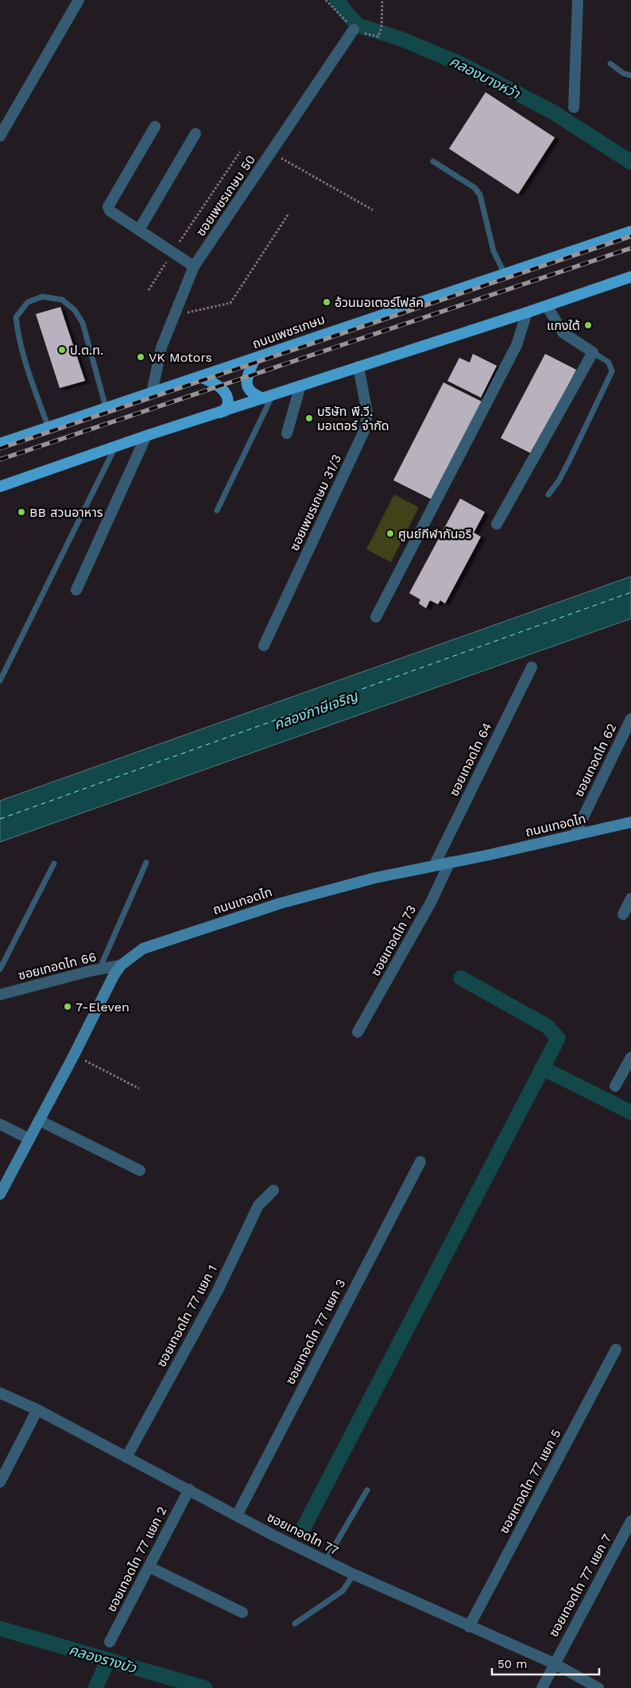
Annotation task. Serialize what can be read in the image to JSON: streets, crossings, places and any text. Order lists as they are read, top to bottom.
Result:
{
  "streets": {
    "main road": ["ถนนเพชรเกษม", "ถนนเทอดไท"],
    "street": [
      "ซอยเพชรเกษม 50",
      "ซอยเพชรเกษม 31/3",
      "ซอยเทอดไท 64",
      "ซอยเทอดไท 62",
      "ซอยเทอดไท 73",
      "ซอยเทอดไท 66",
      "ซอยเทอดไท 77 แยก 1",
      "ซอยเทอดไท 77 แยก 3",
      "ซอยเทอดไท 77 แยก 5",
      "ซอยเทอดไท 77",
      "ซอยเทอดไท 77 แยก 2",
      "ซอยเทอดไท 77 แยก 7"
    ]
  },
  "crossings": [
    ["ซอยเพชรเกษม 50", "ถนนเพชรเกษม"],
    ["ซอยเทอดไท 64", "ถนนเทอดไท"],
    ["ซอยเทอดไท 62", "ถนนเทอดไท"],
    ["ถนนเทอดไท", "ซอยเทอดไท 73"],
    ["ถนนเทอดไท", "ซอยเทอดไท 66"],
    ["ซอยเทอดไท 77 แยก 1", "ซอยเทอดไท 77"],
    ["ซอยเทอดไท 77 แยก 3", "ซอยเทอดไท 77"],
    ["ซอยเทอดไท 77 แยก 5", "ซอยเทอดไท 77"],
    ["ซอยเทอดไท 77", "ซอยเทอดไท 77 แยก 2"],
    ["ซอยเทอดไท 77", "ซอยเทอดไท 77 แยก 7"]
  ],
  "water": ["คลองบางหว้า", "คลองภาษีเจริญ", "คลองรางบัว"],
  "places": [
    "อ้วนมอเตอร์โฟล์ค",
    "แกงใต้",
    "ป.ต.ท.",
    "VK Motors",
    "บริษัท พี.วี. มอเตอร์ จำกัด",
    "BB สวนอาหาร",
    "ศูนย์กีฬากันอริ",
    "7-Eleven"
  ],
  "scale_bar": "50 m"
}
